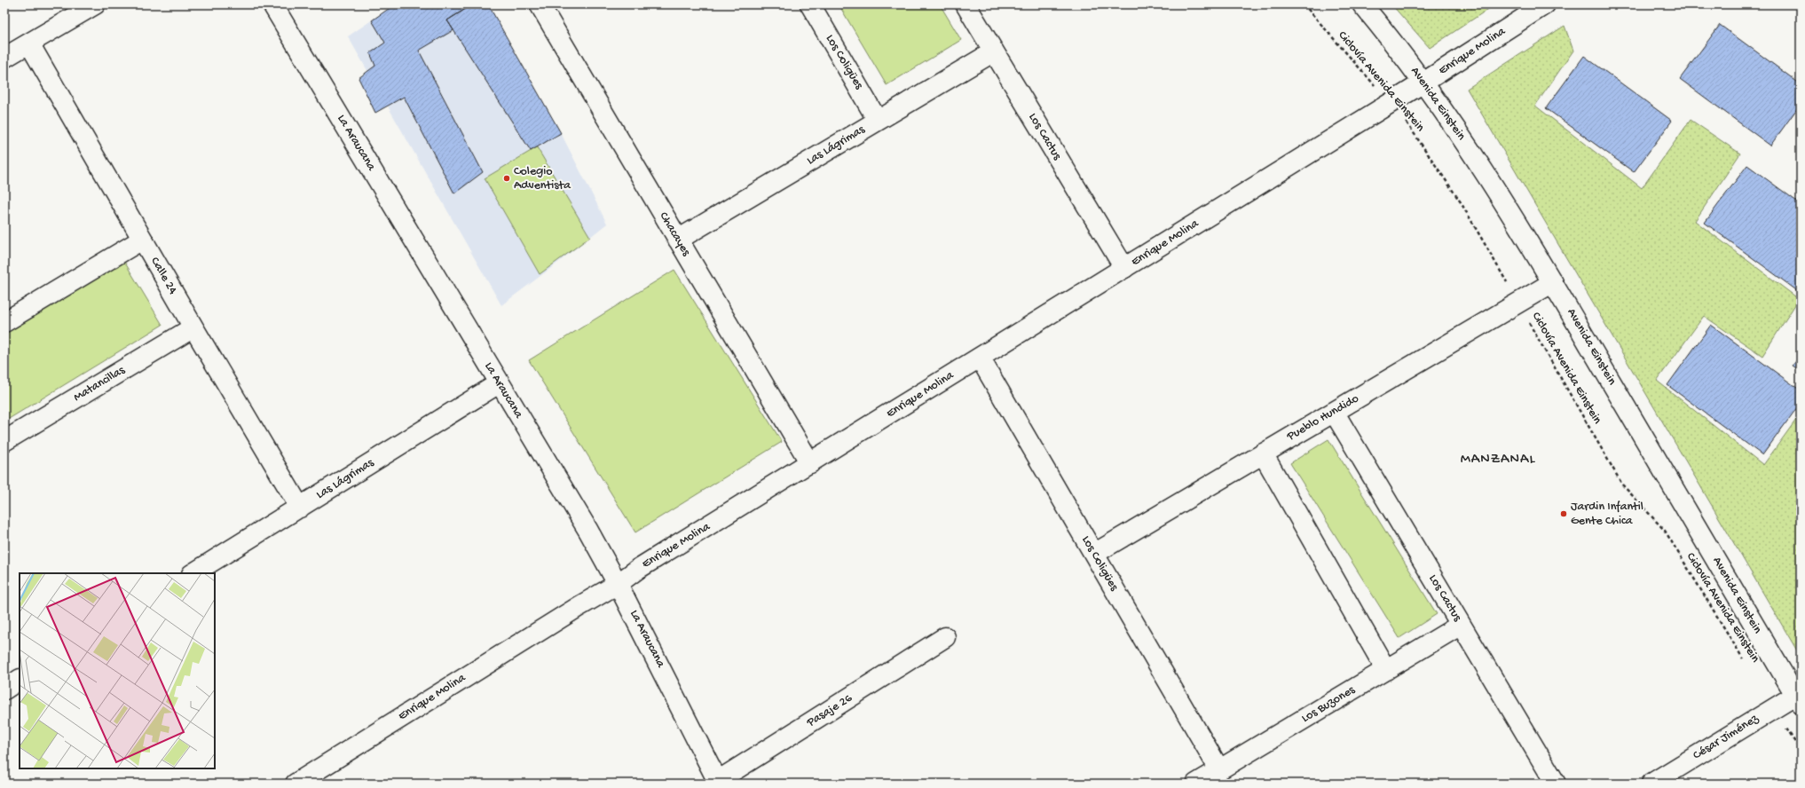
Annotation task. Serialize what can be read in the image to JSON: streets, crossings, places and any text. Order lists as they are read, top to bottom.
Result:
{
  "streets": {
    "street": [
      "Enrique Molina",
      "Los Coligües",
      "Avenida Einstein",
      "Los Cactus",
      "La Araucana",
      "Las Lágrimas",
      "Chacayes",
      "Calle 24",
      "Matancillas",
      "Pueblo Hundido",
      "Los Buzones",
      "Pasaje 26",
      "César Jiménez"
    ],
    "path": ["Ciclovía Avenida Einstein"]
  },
  "crossings": [
    ["Enrique Molina", "Los Coligües"],
    ["Enrique Molina", "Ciclovía Avenida Einstein"],
    ["Enrique Molina", "Avenida Einstein"],
    ["Enrique Molina", "Los Cactus"],
    ["Enrique Molina", "La Araucana"],
    ["Enrique Molina", "Chacayes"],
    ["Los Coligües", "Las Lágrimas"],
    ["Los Coligües", "Pueblo Hundido"],
    ["Los Coligües", "Los Buzones"],
    ["Ciclovía Avenida Einstein", "Pueblo Hundido"],
    ["Avenida Einstein", "Pueblo Hundido"],
    ["Avenida Einstein", "César Jiménez"],
    ["Los Cactus", "Las Lágrimas"],
    ["Los Cactus", "Pueblo Hundido"],
    ["Los Cactus", "Los Buzones"],
    ["La Araucana", "Las Lágrimas"],
    ["La Araucana", "Pasaje 26"],
    ["Las Lágrimas", "Chacayes"],
    ["Las Lágrimas", "Calle 24"],
    ["Calle 24", "Matancillas"]
  ],
  "districts": ["MANZANAL"],
  "places": ["Colegio Adventista", "Jardin Infantil Gente Chica"]
}
